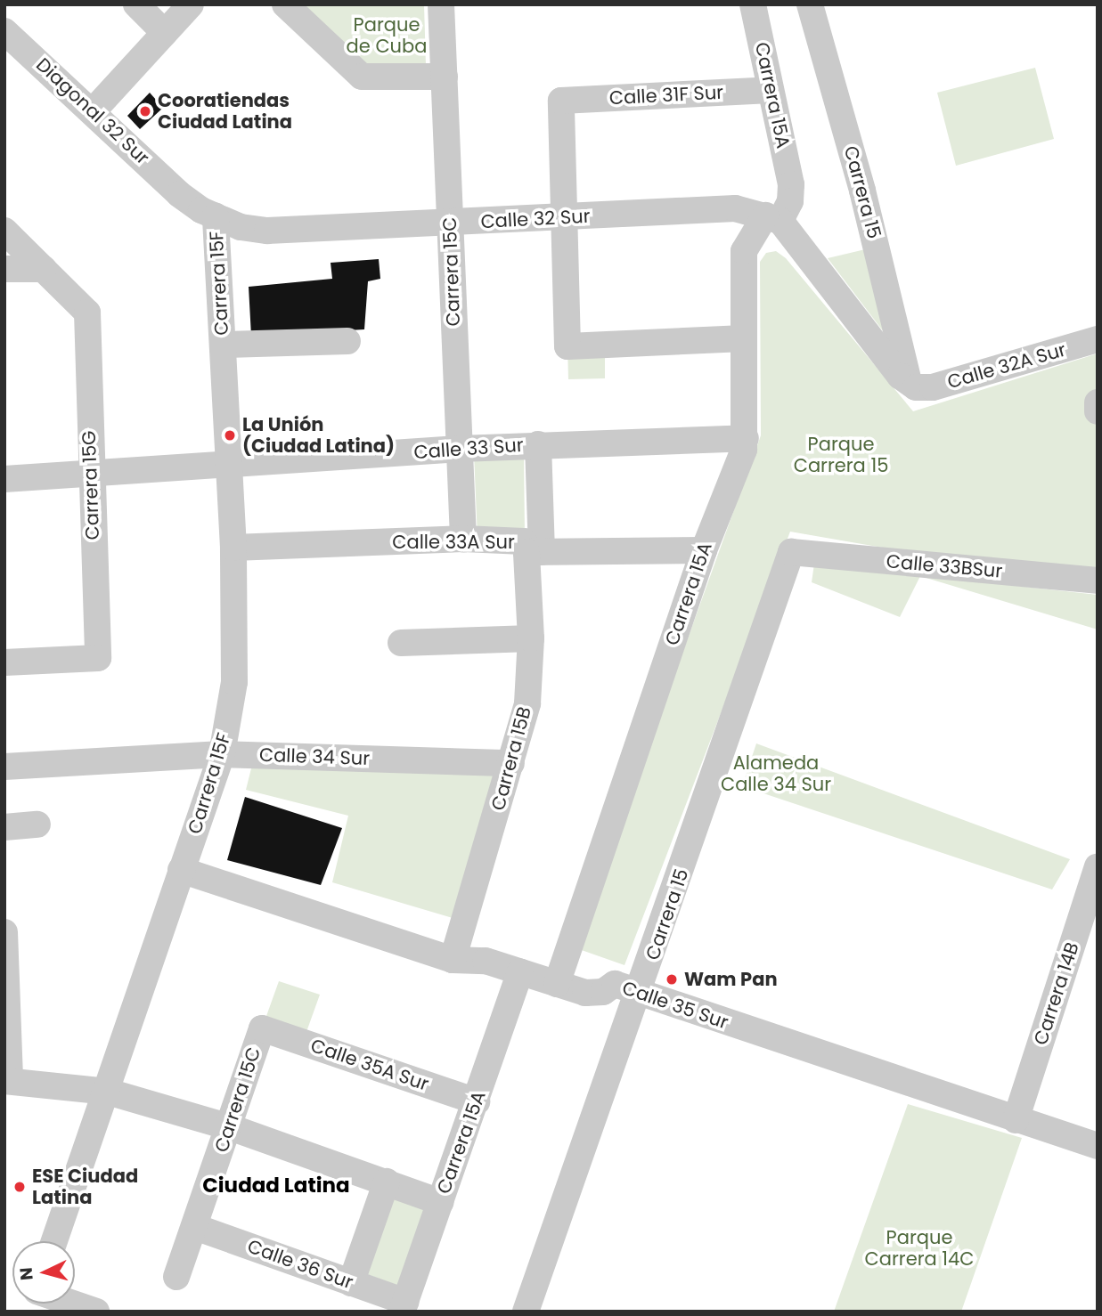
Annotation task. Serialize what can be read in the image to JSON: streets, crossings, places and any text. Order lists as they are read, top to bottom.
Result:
{
  "streets": {
    "street": [
      "Calle 31F Sur",
      "Carrera 15A",
      "Diagonal 32 Sur",
      "Carrera 15",
      "Calle 32 Sur",
      "Carrera 15C",
      "Carrera 15F",
      "Calle 32A Sur",
      "Calle 33 Sur",
      "Carrera 15G",
      "Calle 33A Sur",
      "Calle 33BSur",
      "Calle 34 Sur",
      "Carrera 15B",
      "Carrera 14B",
      "Calle 35 Sur",
      "Calle 35A Sur",
      "Calle 36 Sur"
    ]
  },
  "crossings": [
    ["Calle 31F Sur", "Carrera 15A"],
    ["Calle 31F Sur", "Calle 32 Sur"],
    ["Carrera 15A", "Calle 32 Sur"],
    ["Carrera 15A", "Calle 33 Sur"],
    ["Carrera 15A", "Calle 33A Sur"],
    ["Carrera 15A", "Calle 35 Sur"],
    ["Carrera 15A", "Calle 35A Sur"],
    ["Carrera 15A", "Calle 36 Sur"],
    ["Diagonal 32 Sur", "Calle 32 Sur"],
    ["Diagonal 32 Sur", "Carrera 15F"],
    ["Carrera 15", "Calle 32A Sur"],
    ["Carrera 15", "Calle 33BSur"],
    ["Carrera 15", "Calle 35 Sur"],
    ["Calle 32 Sur", "Carrera 15C"],
    ["Calle 32 Sur", "Carrera 15F"],
    ["Carrera 15C", "Calle 33 Sur"],
    ["Carrera 15C", "Calle 33A Sur"],
    ["Carrera 15C", "Calle 35A Sur"],
    ["Carrera 15C", "Calle 36 Sur"],
    ["Carrera 15F", "Calle 33 Sur"],
    ["Carrera 15F", "Calle 33A Sur"],
    ["Carrera 15F", "Calle 34 Sur"],
    ["Carrera 15F", "Calle 35 Sur"],
    ["Calle 33 Sur", "Carrera 15G"],
    ["Calle 33 Sur", "Carrera 15B"],
    ["Calle 33A Sur", "Carrera 15B"],
    ["Calle 34 Sur", "Carrera 15B"],
    ["Carrera 15B", "Calle 35 Sur"],
    ["Carrera 14B", "Calle 35 Sur"]
  ],
  "districts": ["Ciudad Latina"],
  "parks": [
    "Parque de Cuba",
    "Parque Carrera 15",
    "Alameda Calle 34 Sur",
    "Parque Carrera 14C"
  ],
  "places": [
    "Cooratiendas Ciudad Latina",
    "La Unión (Ciudad Latina)",
    "Wam Pan",
    "ESE Ciudad Latina"
  ],
  "north": "left"
}
